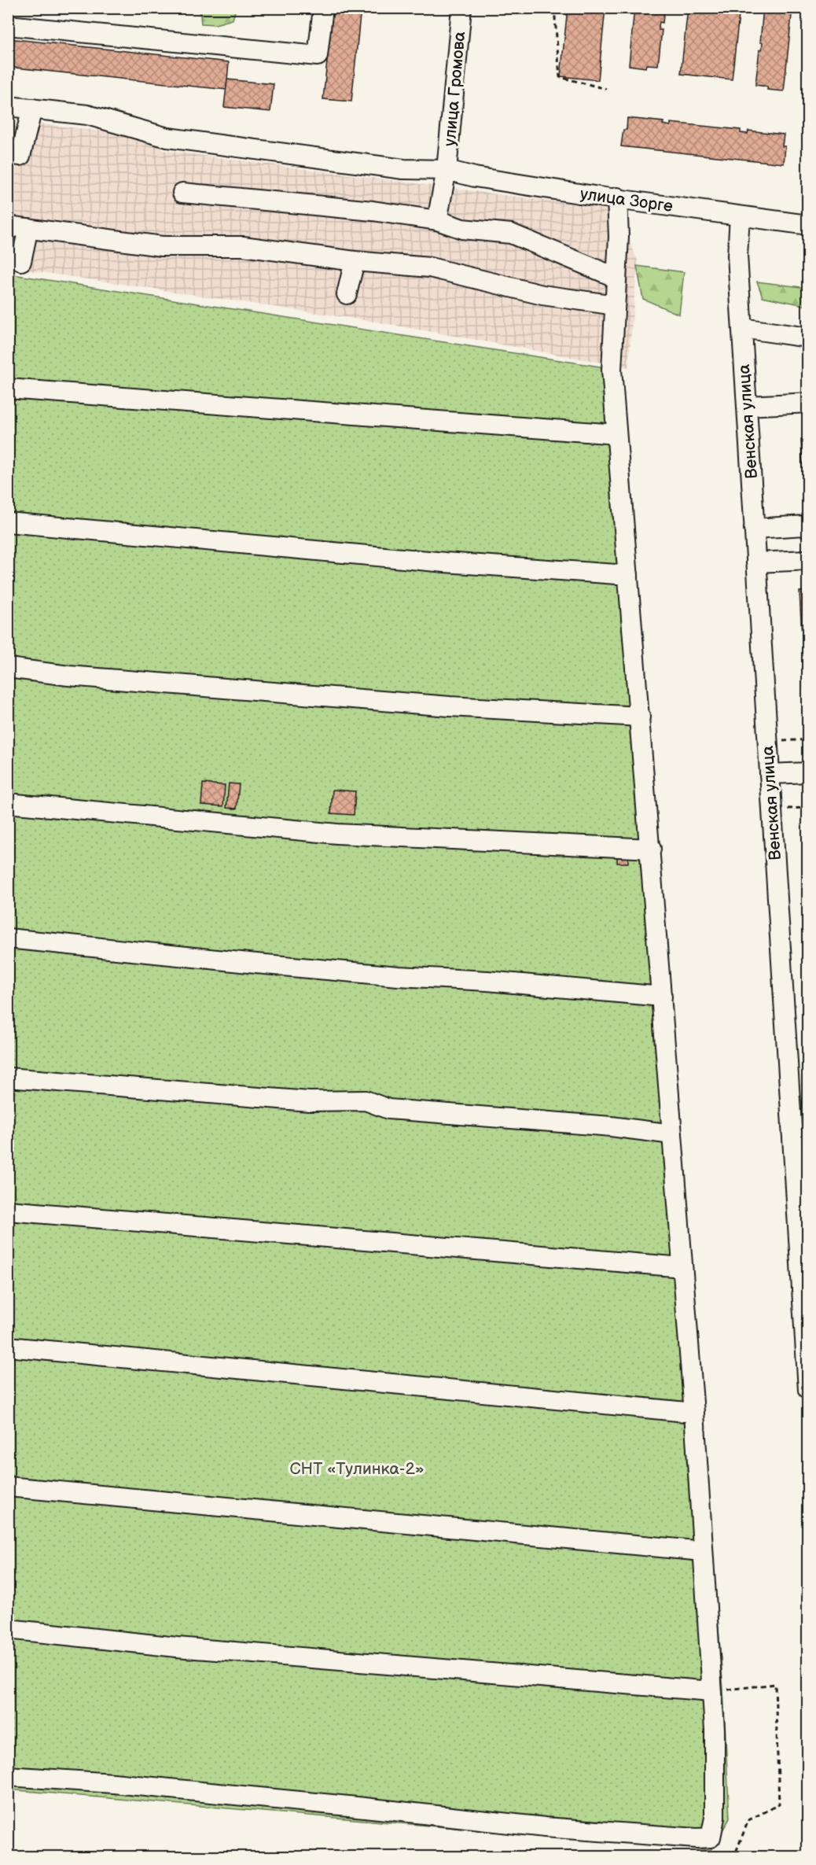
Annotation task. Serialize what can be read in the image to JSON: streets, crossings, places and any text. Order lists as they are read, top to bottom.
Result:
{
  "streets": {
    "street": ["улица Громова", "улица Зорге", "Венская улица"]
  },
  "crossings": [
    ["улица Громова", "улица Зорге"],
    ["улица Зорге", "Венская улица"]
  ],
  "parks": ["СНТ «Тулинка-2»"]
}
